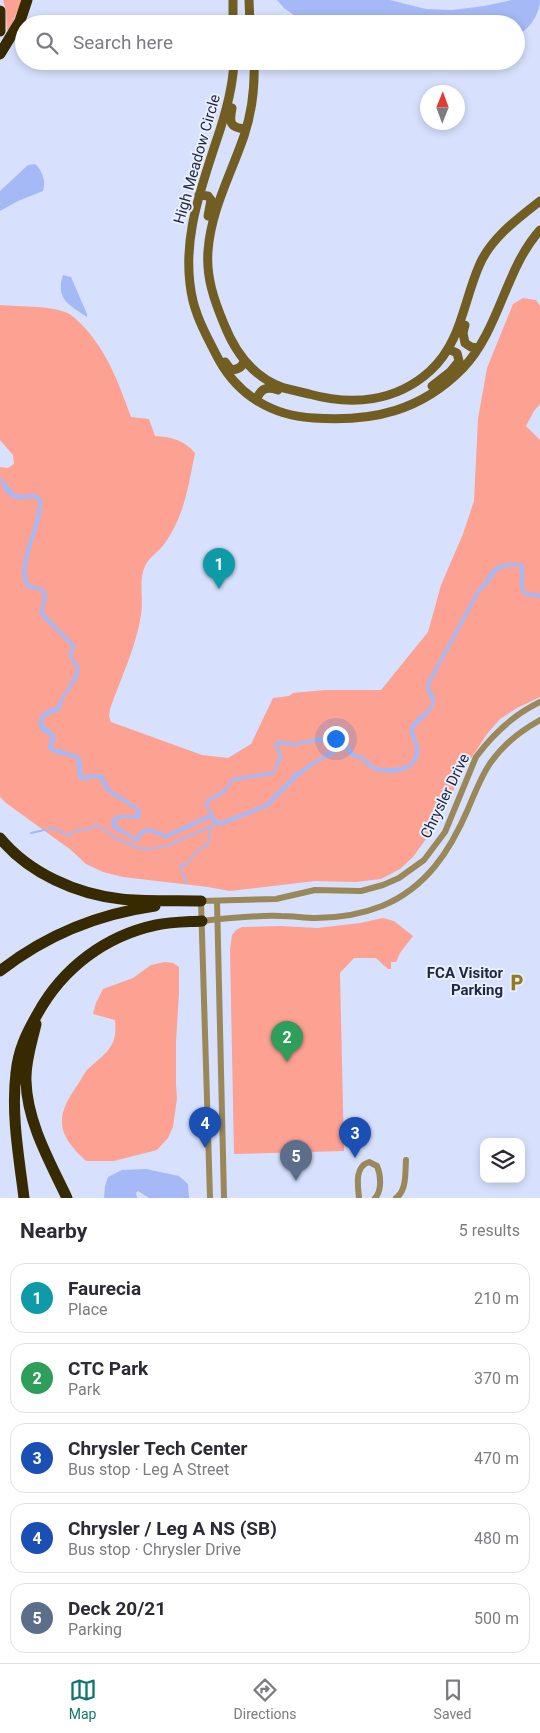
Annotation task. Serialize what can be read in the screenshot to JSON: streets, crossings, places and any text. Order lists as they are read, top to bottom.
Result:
{
  "streets": {
    "street": ["High Meadow Circle", "Chrysler Drive"]
  },
  "places": {
    "parking": ["FCA Visitor Parking"]
  },
  "north": "top",
  "page": {
    "search": "Search here",
    "pins": [
      "1",
      "2",
      "4",
      "3",
      "5"
    ],
    "heading": ["Nearby", "5 results"],
    "list": [
      {
        "mark": "1",
        "name": "Faurecia",
        "note": "Place",
        "value": "210 m"
      },
      {
        "mark": "2",
        "name": "CTC Park",
        "note": "Park",
        "value": "370 m"
      },
      {
        "mark": "3",
        "name": "Chrysler Tech Center",
        "note": "Bus stop · Leg A Street",
        "value": "470 m"
      },
      {
        "mark": "4",
        "name": "Chrysler / Leg A NS (SB)",
        "note": "Bus stop · Chrysler Drive",
        "value": "480 m"
      },
      {
        "mark": "5",
        "name": "Deck 20/21",
        "note": "Parking",
        "value": "500 m"
      }
    ],
    "nav": ["Map", "Directions", "Saved"]
  }
}
